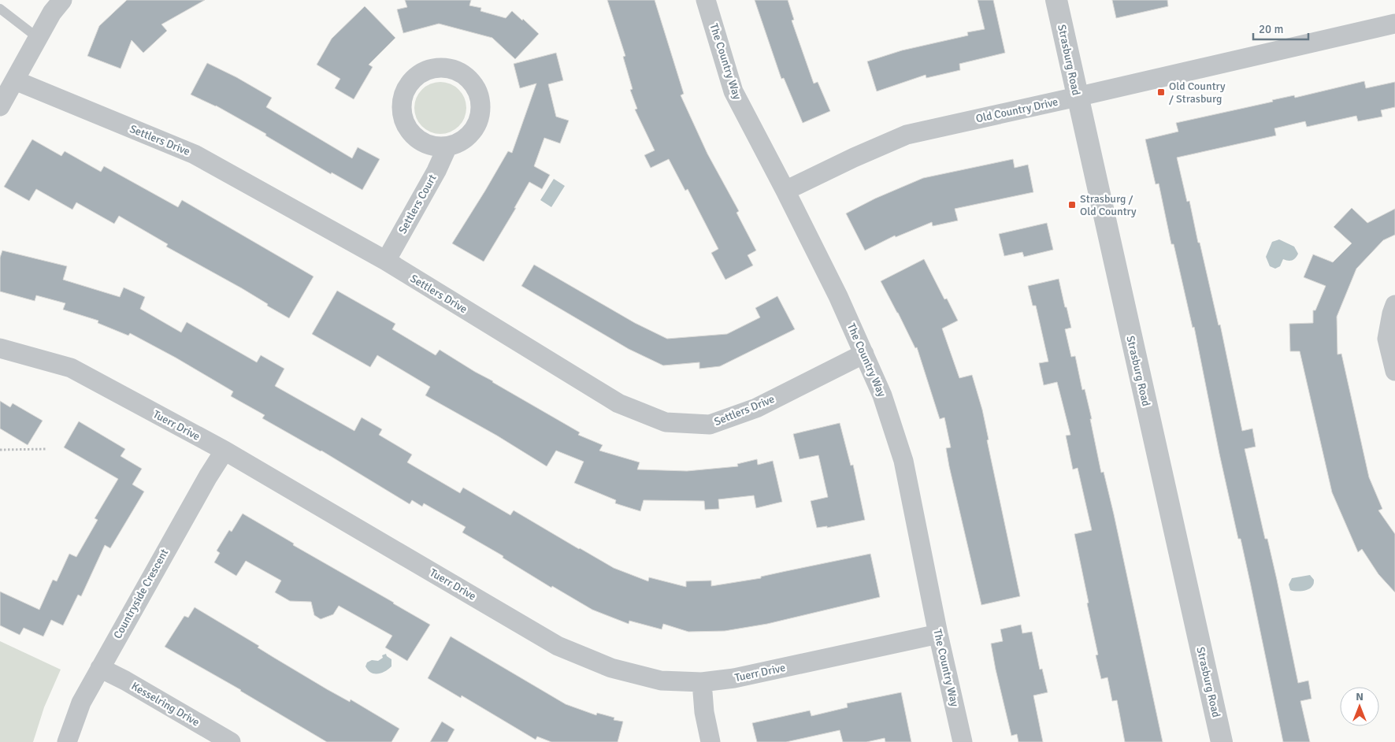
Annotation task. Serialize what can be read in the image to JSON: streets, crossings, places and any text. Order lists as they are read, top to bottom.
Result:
{
  "streets": {
    "street": [
      "Strasburg Road",
      "The Country Way",
      "Old Country Drive",
      "Settlers Drive",
      "Settlers Court",
      "Tuerr Drive",
      "Countryside Crescent",
      "Kesselring Drive"
    ]
  },
  "crossings": [
    ["Strasburg Road", "Old Country Drive"],
    ["The Country Way", "Old Country Drive"],
    ["The Country Way", "Settlers Drive"],
    ["The Country Way", "Tuerr Drive"],
    ["Settlers Drive", "Settlers Court"],
    ["Tuerr Drive", "Countryside Crescent"],
    ["Countryside Crescent", "Kesselring Drive"]
  ],
  "places": {
    "transit": ["Old Country / Strasburg", "Strasburg / Old Country"]
  },
  "scale_bar": "20 m",
  "north": "top"
}
